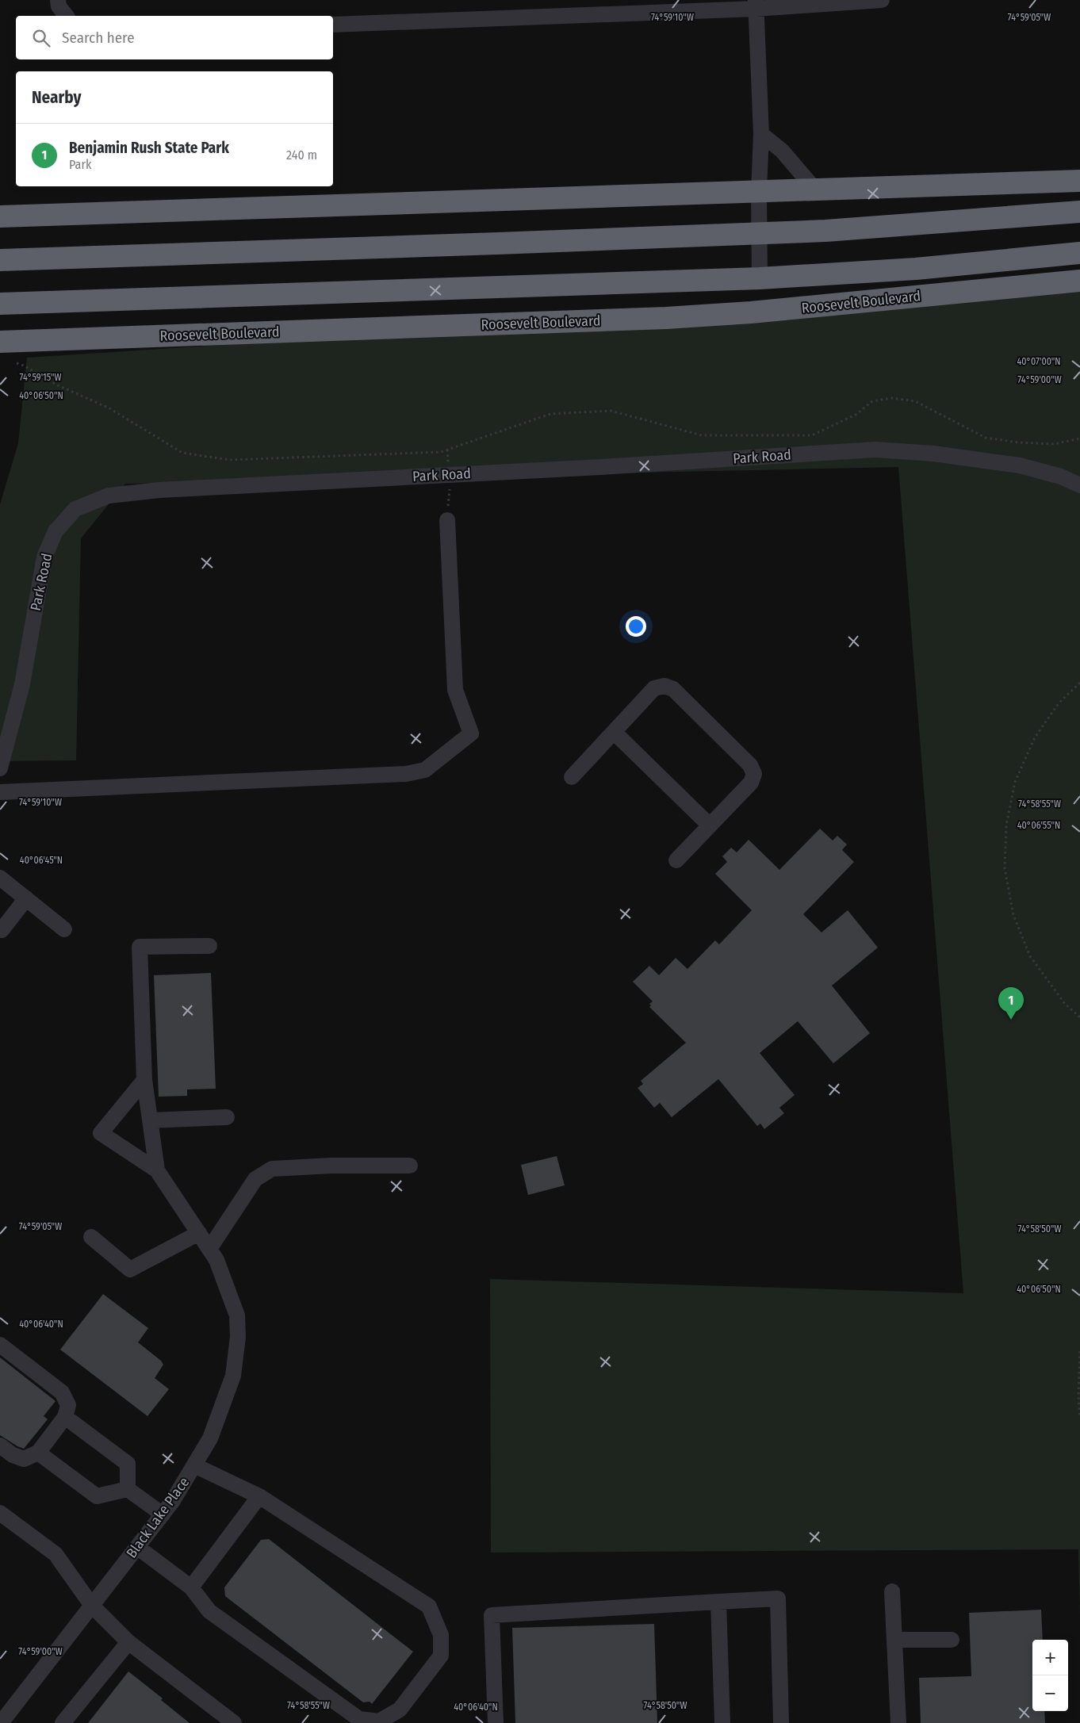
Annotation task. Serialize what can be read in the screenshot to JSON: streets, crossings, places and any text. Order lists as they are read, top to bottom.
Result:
{
  "streets": {
    "highway": ["Roosevelt Boulevard"],
    "street": ["Park Road", "Black Lake Place"]
  },
  "page": {
    "search": "Search here",
    "heading": "Nearby",
    "list": [
      {
        "mark": "1",
        "name": "Benjamin Rush State Park",
        "note": "Park",
        "value": "240 m"
      }
    ],
    "pins": "1",
    "map_buttons": ["+", "−"]
  },
  "coordinates": [
    "74°59'10\"W",
    "74°59'05\"W",
    "40°07'00\"N",
    "74°59'15\"W",
    "74°59'00\"W",
    "40°06'50\"N",
    "74°58'55\"W",
    "40°06'55\"N",
    "40°06'45\"N",
    "74°58'50\"W",
    "40°06'40\"N"
  ]
}
